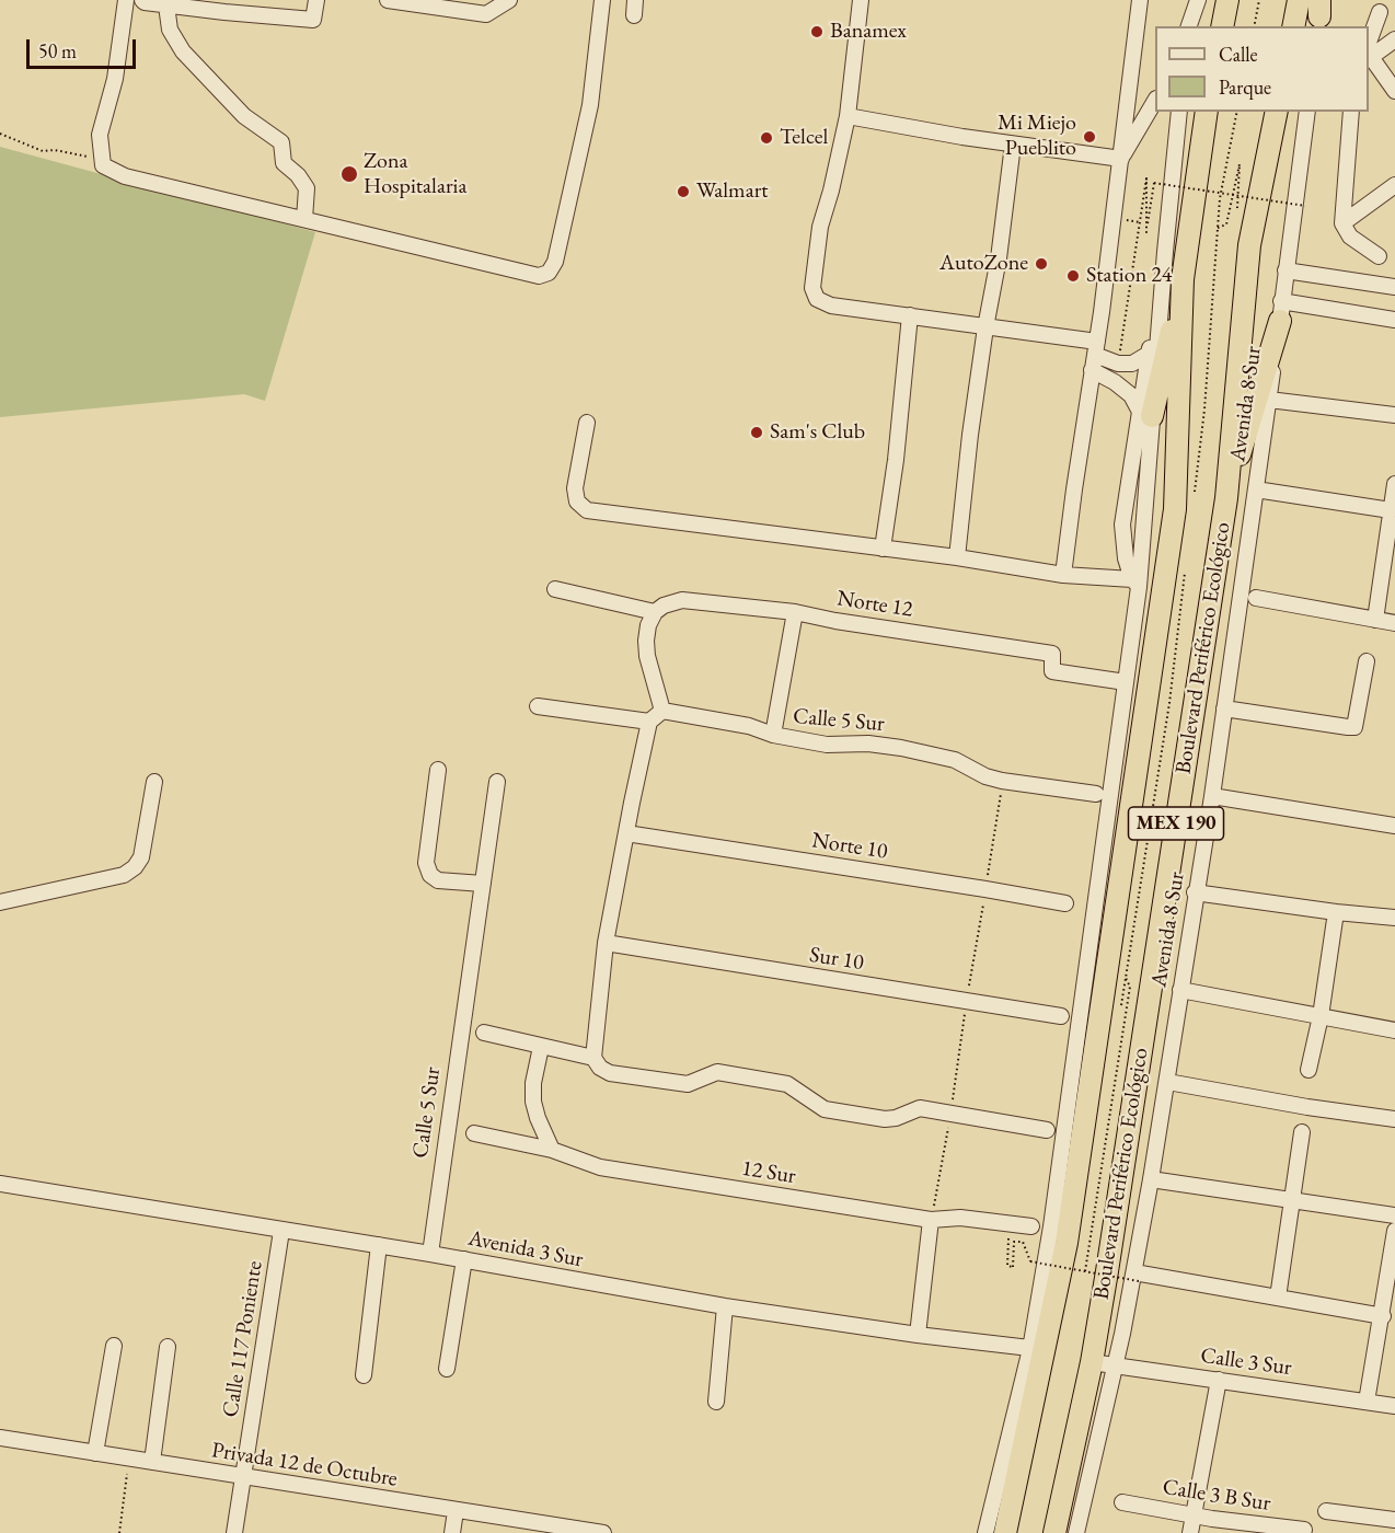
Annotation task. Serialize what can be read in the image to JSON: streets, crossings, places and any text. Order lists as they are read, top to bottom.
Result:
{
  "streets": {
    "highway": ["Boulevard Periférico Ecológico", "MEX 190"],
    "street": [
      "Avenida 8 Sur",
      "Norte 12",
      "Calle 5 Sur",
      "Norte 10",
      "Sur 10",
      "12 Sur",
      "Avenida 3 Sur",
      "Calle 117 Poniente",
      "Calle 3 Sur",
      "Privada 12 de Octubre",
      "Calle 3 B Sur"
    ]
  },
  "crossings": [
    ["Avenida 8 Sur", "Calle 3 Sur"],
    ["Norte 12", "Boulevard Periférico Ecológico"],
    ["Boulevard Periférico Ecológico", "Avenida 3 Sur"],
    ["Boulevard Periférico Ecológico", "Calle 3 Sur"],
    ["Calle 5 Sur", "Avenida 3 Sur"],
    ["Avenida 3 Sur", "Calle 117 Poniente"],
    ["Calle 117 Poniente", "Privada 12 de Octubre"]
  ],
  "places": [
    "Banamex",
    "Mi Miejo Pueblito",
    "Telcel",
    "Zona Hospitalaria",
    "Walmart",
    "AutoZone",
    "Station 24",
    "Sam's Club"
  ],
  "legend": ["Calle", "Parque"],
  "scale_bar": "50 m"
}
